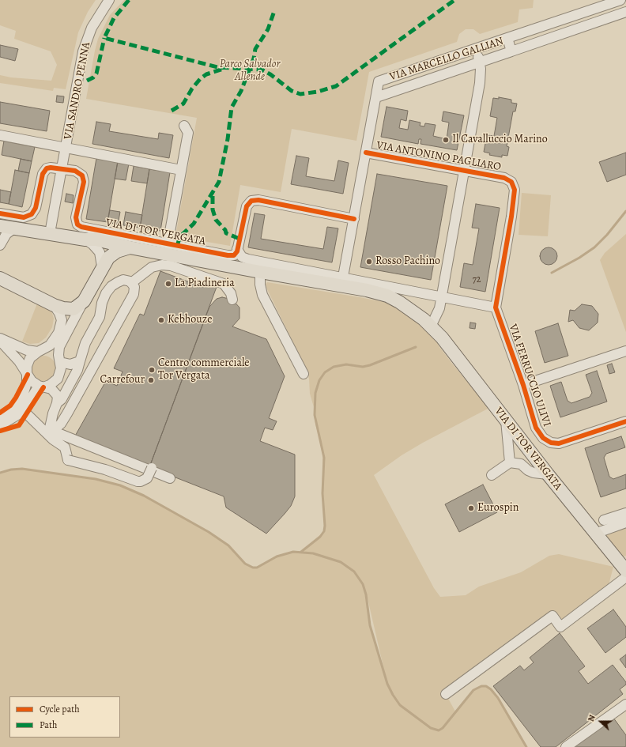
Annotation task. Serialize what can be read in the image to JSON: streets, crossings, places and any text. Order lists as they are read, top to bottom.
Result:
{
  "streets": {
    "main road": ["VIA DI TOR VERGATA"],
    "street": [
      "VIA MARCELLO GALLIAN",
      "VIA SANDRO PENNA",
      "VIA ANTONINO PAGLIARO",
      "VIA FERRUCCIO ULIVI"
    ]
  },
  "crossings": [
    ["VIA MARCELLO GALLIAN", "VIA ANTONINO PAGLIARO"],
    ["VIA SANDRO PENNA", "VIA DI TOR VERGATA"],
    ["VIA ANTONINO PAGLIARO", "VIA FERRUCCIO ULIVI"]
  ],
  "parks": ["Parco Salvador Allende"],
  "places": [
    "Il Cavalluccio Marino",
    "Rosso Pachino",
    "La Piadineria",
    "Kebhouze",
    "Centro commerciale Tor Vergata",
    "Carrefour",
    "Eurospin"
  ],
  "house_numbers": ["72"],
  "legend": ["Cycle path", "Path"],
  "north": "left"
}
